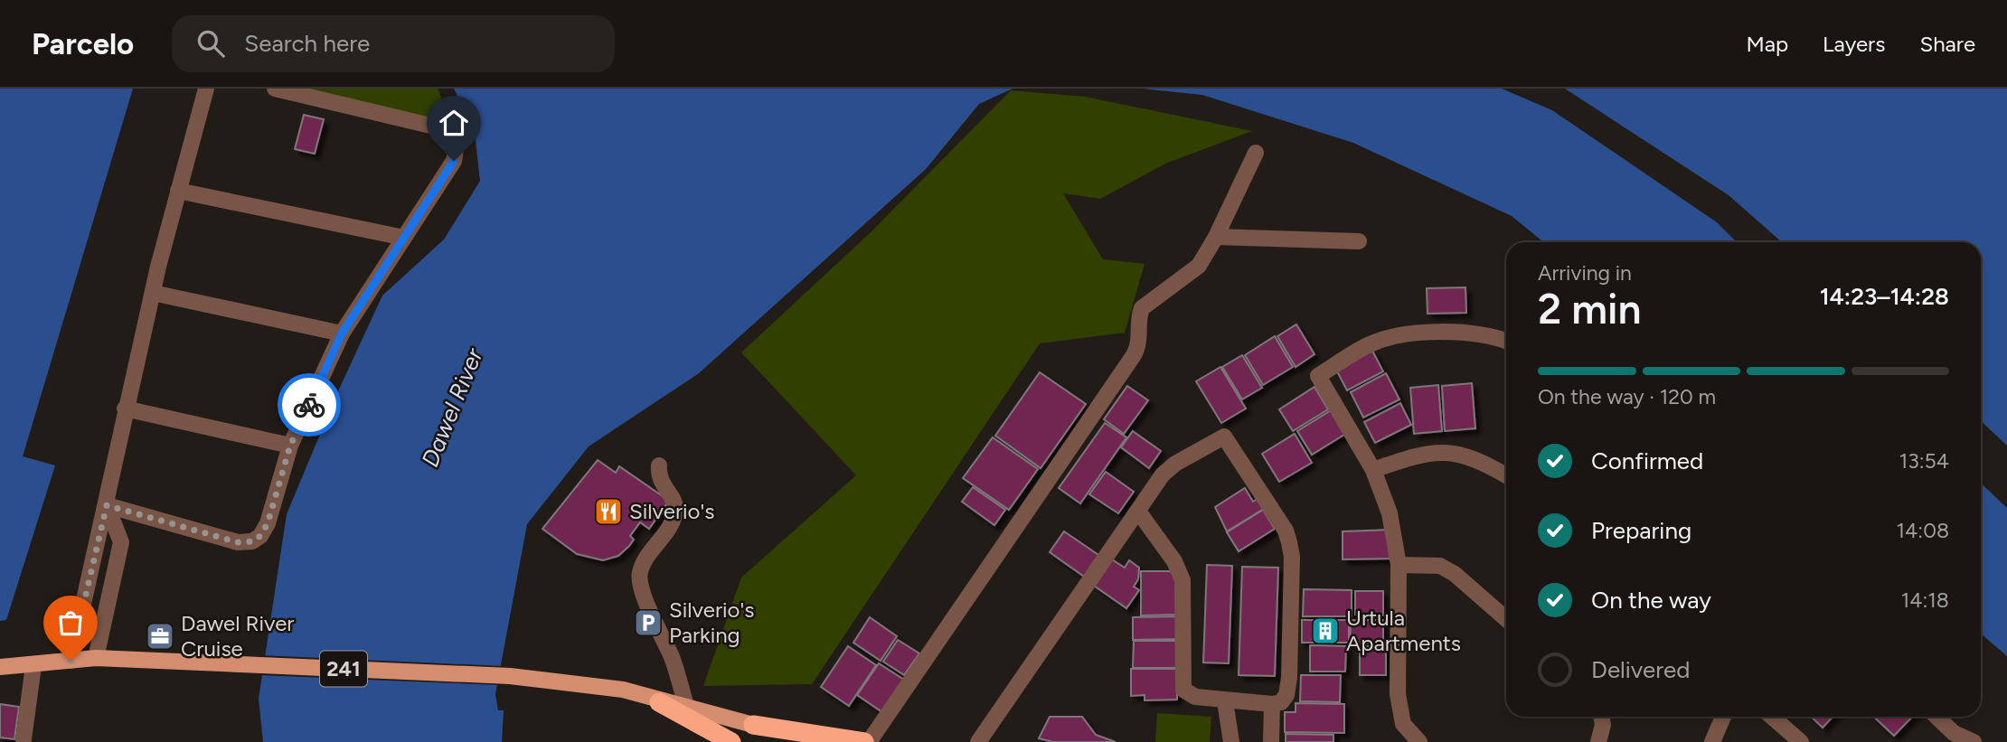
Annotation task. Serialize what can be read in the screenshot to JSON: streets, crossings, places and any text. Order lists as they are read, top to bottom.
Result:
{
  "streets": {
    "highway": ["241"]
  },
  "water": ["Dawel River"],
  "places": {
    "restaurant": ["Silverio's"],
    "parking": ["Silverio's Parking"],
    "building": ["Urtula Apartments"],
    "office": ["Dawel River Cruise"]
  },
  "page": {
    "header": "Parcelo",
    "search": "Search here",
    "nav": ["Map", "Layers", "Share"],
    "heading": ["2 min", "Arriving in", "14:23–14:28"],
    "bar": "On the way · 120 m",
    "list": [
      ["Confirmed", "13:54"],
      ["Preparing", "14:08"],
      ["On the way", "14:18"],
      "Delivered"
    ]
  }
}
